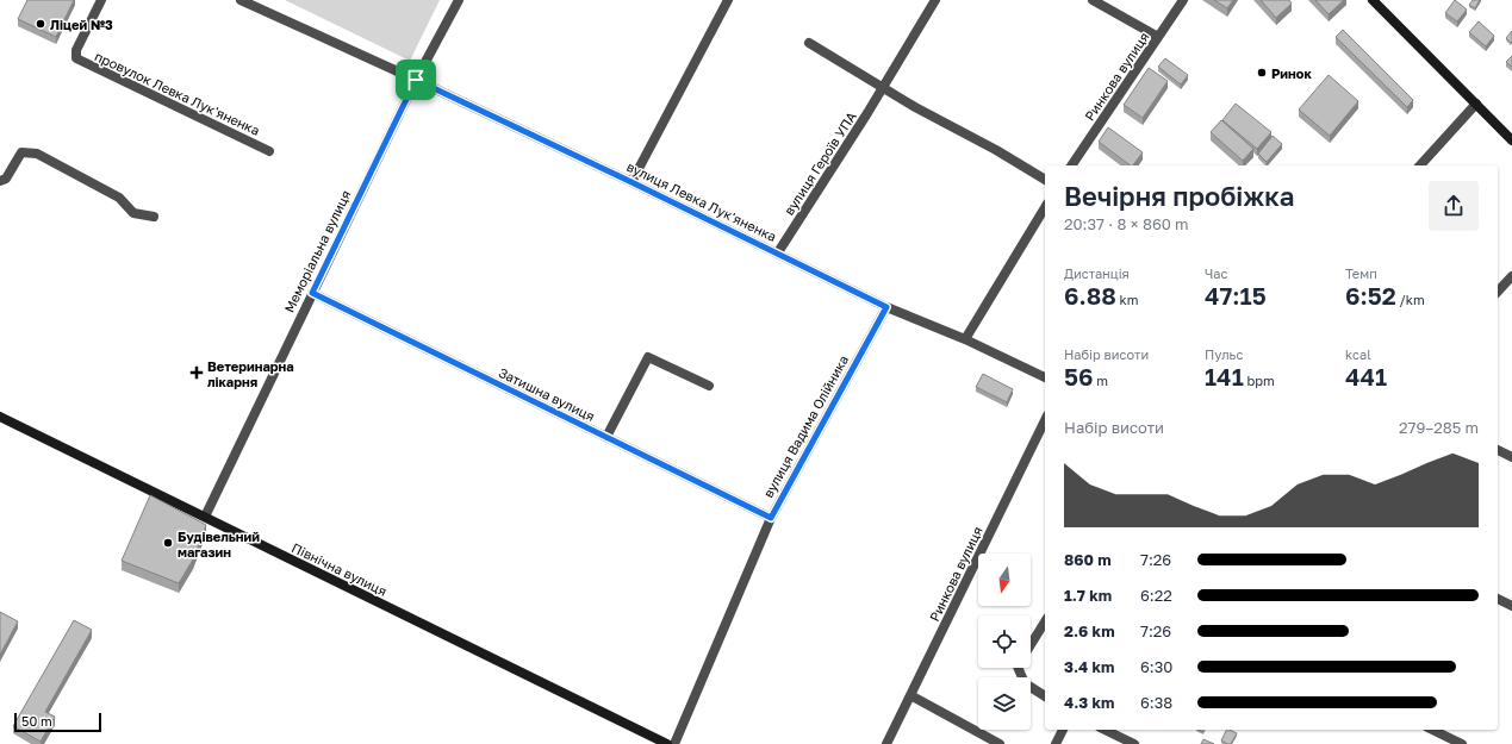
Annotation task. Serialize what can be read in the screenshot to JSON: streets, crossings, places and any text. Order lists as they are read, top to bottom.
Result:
{
  "streets": {
    "street": [
      "Ринкова вулиця",
      "провулок Левка Лук'яненка",
      "вулиця Героїв УПА",
      "вулиця Левка Лук'яненка",
      "Меморіальна вулиця",
      "Затишна вулиця",
      "вулиця Вадима Олійника",
      "Північна вулиця"
    ]
  },
  "crossings": [
    ["вулиця Героїв УПА", "вулиця Левка Лук'яненка"],
    ["вулиця Левка Лук'яненка", "Меморіальна вулиця"],
    ["вулиця Левка Лук'яненка", "вулиця Вадима Олійника"],
    ["Меморіальна вулиця", "Затишна вулиця"],
    ["Меморіальна вулиця", "Північна вулиця"],
    ["Затишна вулиця", "вулиця Вадима Олійника"]
  ],
  "places": {
    "other": ["Ліцей №3", "Ринок", "Будівельний магазин"],
    "health": ["Ветеринарна лікарня"]
  },
  "scale_bar": "50 m",
  "north": "bottom",
  "page": {
    "heading": ["Вечірня пробіжка", "20:37 · 8 × 860 m"],
    "stats": [
      ["Дистанція", "6.88 km"],
      ["Час", "47:15"],
      ["Темп", "6:52 /km"],
      ["Набір висоти", "56 m"],
      ["Пульс", "141 bpm"],
      ["kcal", "441"]
    ],
    "chart": ["Набір висоти", "279–285 m"],
    "list": [
      {
        "name": "860 m",
        "note": "7:26"
      },
      {
        "name": "1.7 km",
        "note": "6:22"
      },
      {
        "name": "2.6 km",
        "note": "7:26"
      },
      {
        "name": "3.4 km",
        "note": "6:30"
      },
      {
        "name": "4.3 km",
        "note": "6:38"
      }
    ],
    "scale": "50 m"
  }
}
